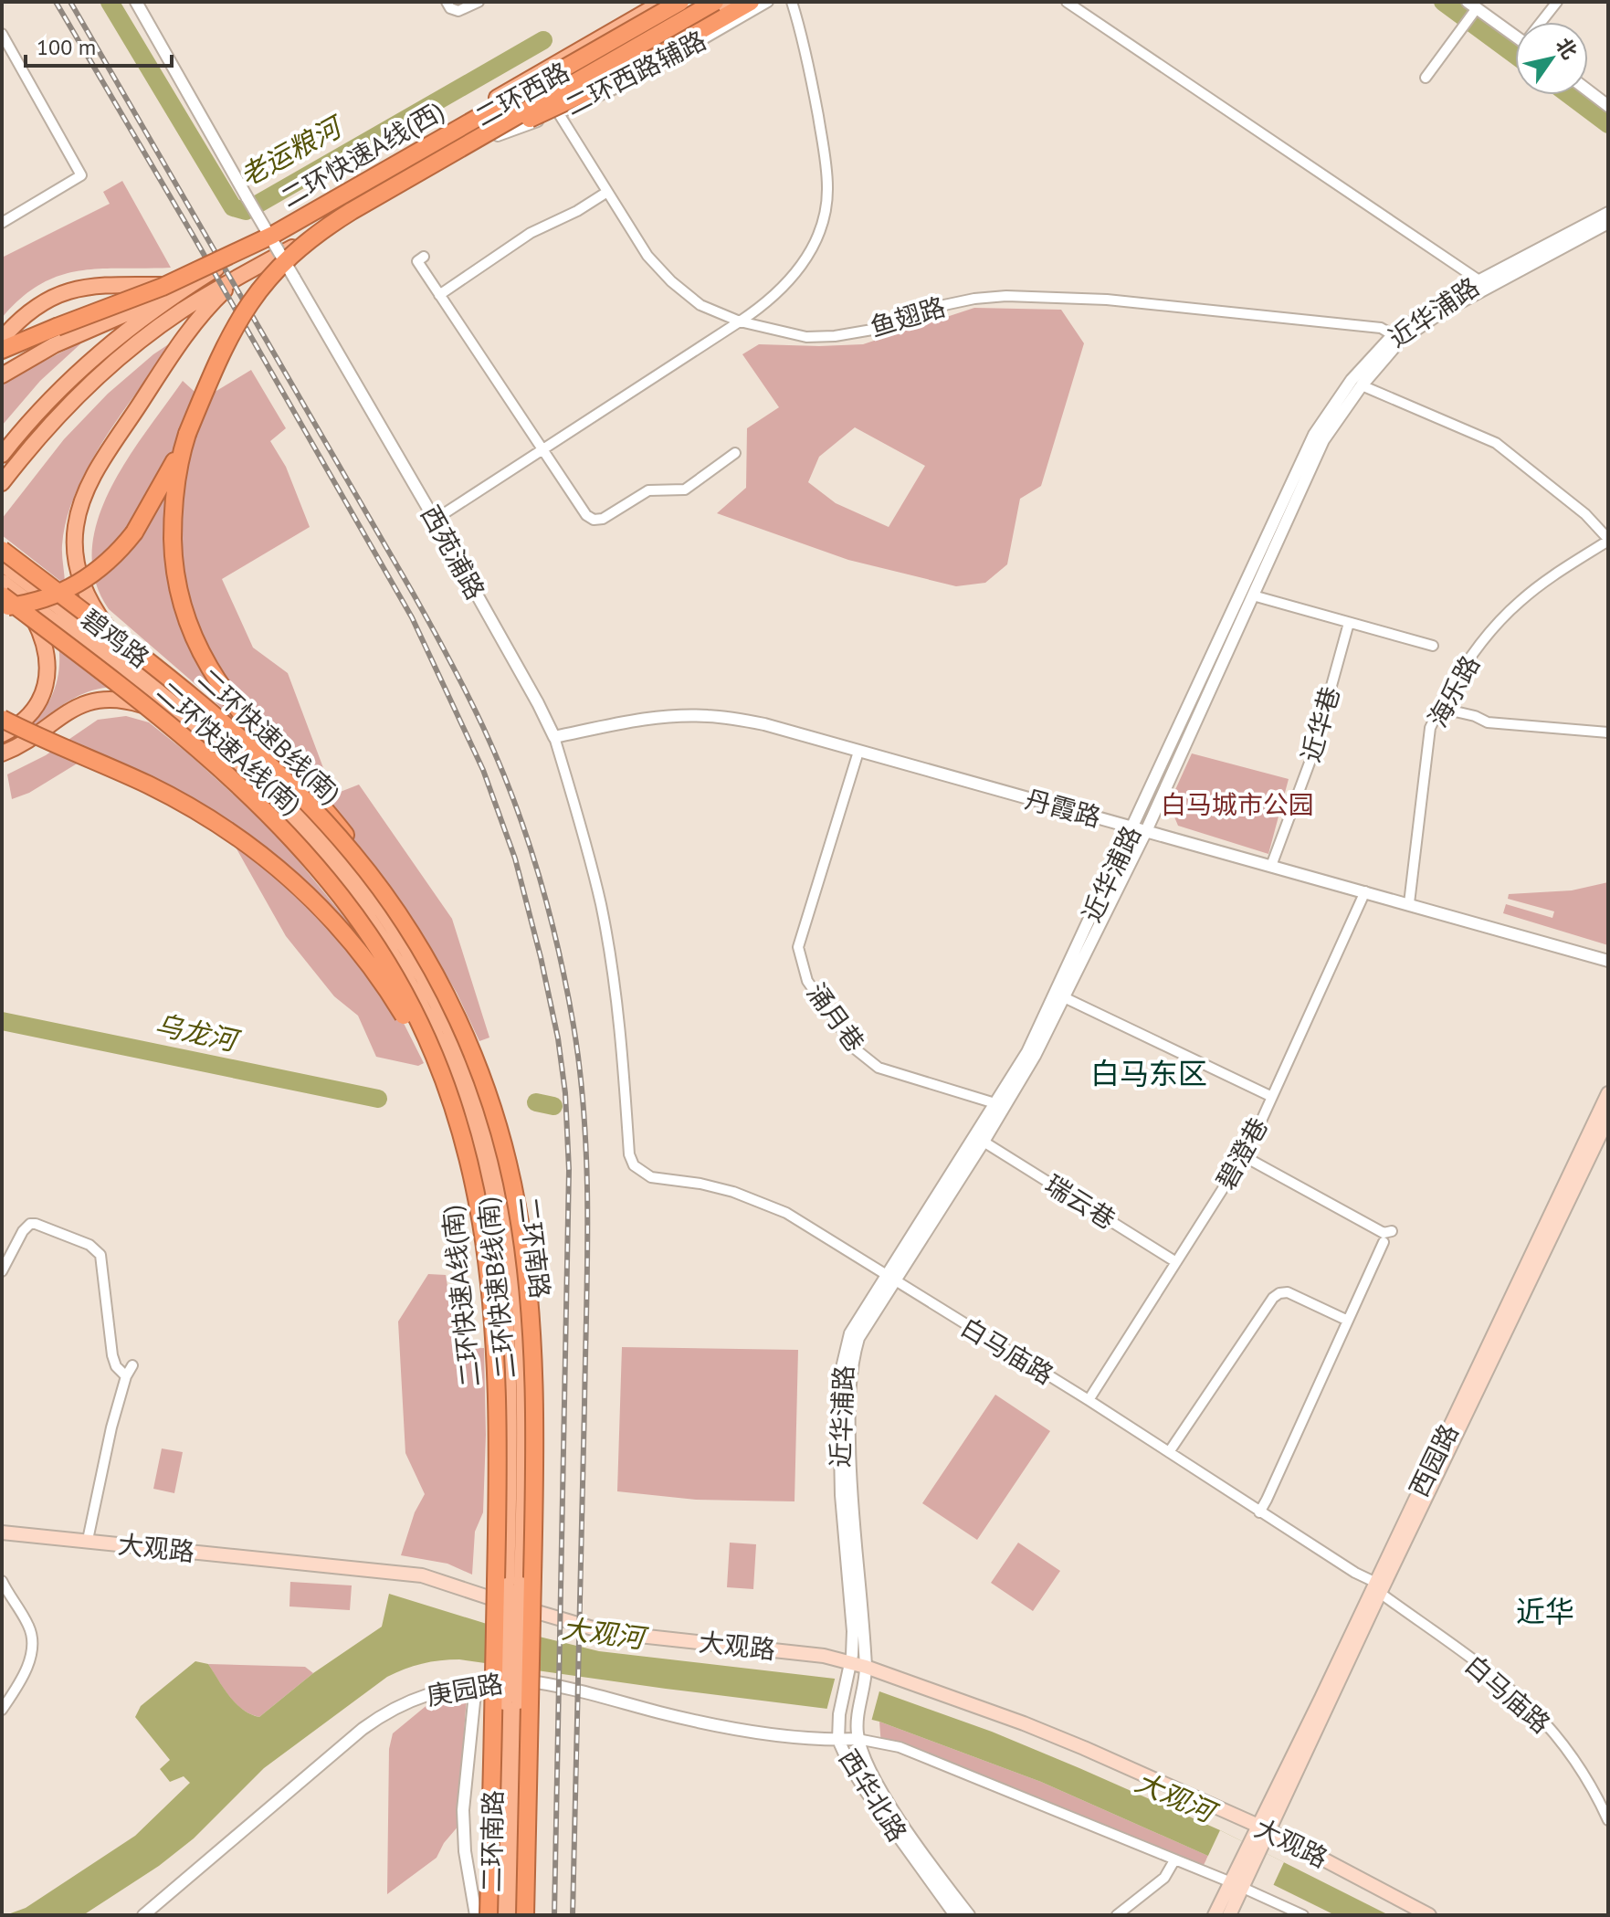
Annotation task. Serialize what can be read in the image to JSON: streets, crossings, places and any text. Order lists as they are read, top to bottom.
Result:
{
  "streets": {
    "highway": ["二环快速A线(西)", "二环快速B线(南)", "二环快速A线(南)"],
    "main road": [
      "二环西路",
      "碧鸡路",
      "二环南路",
      "西园路",
      "大观路"
    ],
    "street": [
      "二环西路辅路",
      "近华浦路",
      "鱼翅路",
      "西苑浦路",
      "海乐路",
      "近华巷",
      "丹霞路",
      "涌月巷",
      "碧澄巷",
      "瑞云巷",
      "白马庙路",
      "庚园路",
      "西华北路"
    ]
  },
  "crossings": [
    ["二环西路辅路", "二环西路"],
    ["二环西路辅路", "鱼翅路"],
    ["二环西路", "二环快速A线(西)"],
    ["二环西路", "鱼翅路"],
    ["二环快速A线(西)", "鱼翅路"],
    ["近华浦路", "鱼翅路"],
    ["近华浦路", "丹霞路"],
    ["近华浦路", "涌月巷"],
    ["近华浦路", "瑞云巷"],
    ["近华浦路", "白马庙路"],
    ["近华浦路", "大观路"],
    ["近华浦路", "西华北路"],
    ["西苑浦路", "丹霞路"],
    ["西苑浦路", "白马庙路"],
    ["碧鸡路", "二环南路"],
    ["海乐路", "丹霞路"],
    ["近华巷", "丹霞路"],
    ["丹霞路", "涌月巷"],
    ["丹霞路", "碧澄巷"],
    ["碧澄巷", "瑞云巷"],
    ["碧澄巷", "白马庙路"],
    ["白马庙路", "西园路"],
    ["西园路", "大观路"],
    ["大观路", "西华北路"],
    ["庚园路", "西华北路"]
  ],
  "districts": ["白马东区", "近华"],
  "water": ["老运粮河", "乌龙河", "大观河"],
  "parks": ["白马城市公园"],
  "scale_bar": "100 m",
  "north": "top right"
}
